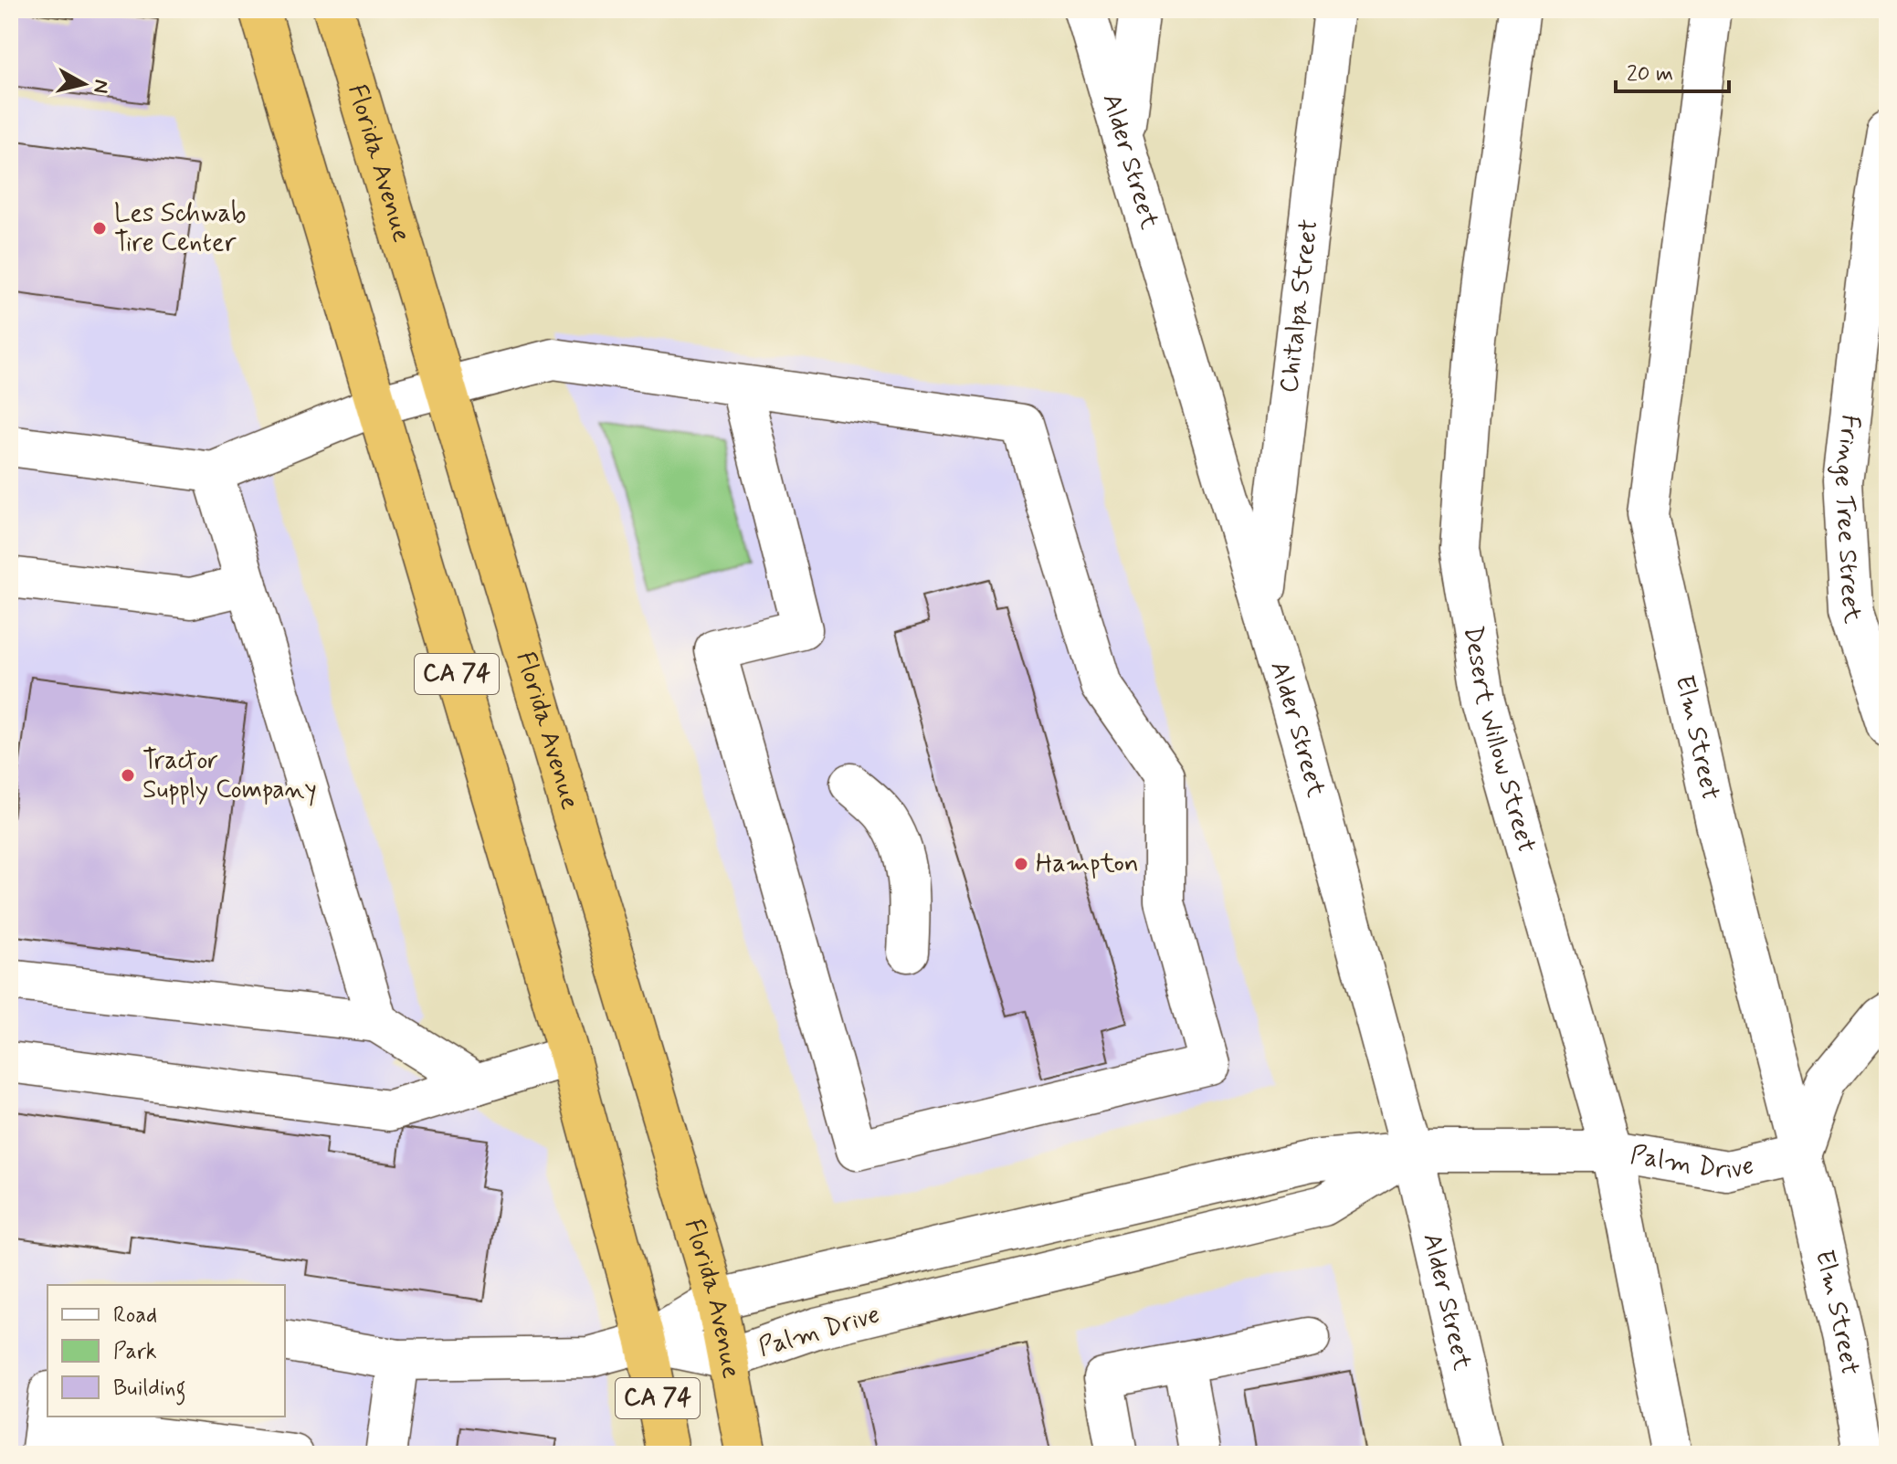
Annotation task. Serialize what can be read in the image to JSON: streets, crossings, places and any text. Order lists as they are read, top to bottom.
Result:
{
  "streets": {
    "highway": ["Florida Avenue", "CA 74"],
    "street": [
      "Alder Street",
      "Chitalpa Street",
      "Fringe Tree Street",
      "Elm Street",
      "Desert Willow Street",
      "Palm Drive"
    ]
  },
  "crossings": [
    ["Alder Street", "Chitalpa Street"],
    ["Alder Street", "Palm Drive"],
    ["Florida Avenue", "Palm Drive"],
    ["CA 74", "Palm Drive"],
    ["Elm Street", "Palm Drive"],
    ["Desert Willow Street", "Palm Drive"]
  ],
  "places": ["Les Schwab Tire Center", "Tractor Supply Company", "Hampton"],
  "legend": ["Road", "Park", "Building"],
  "scale_bar": "20 m",
  "north": "right"
}
